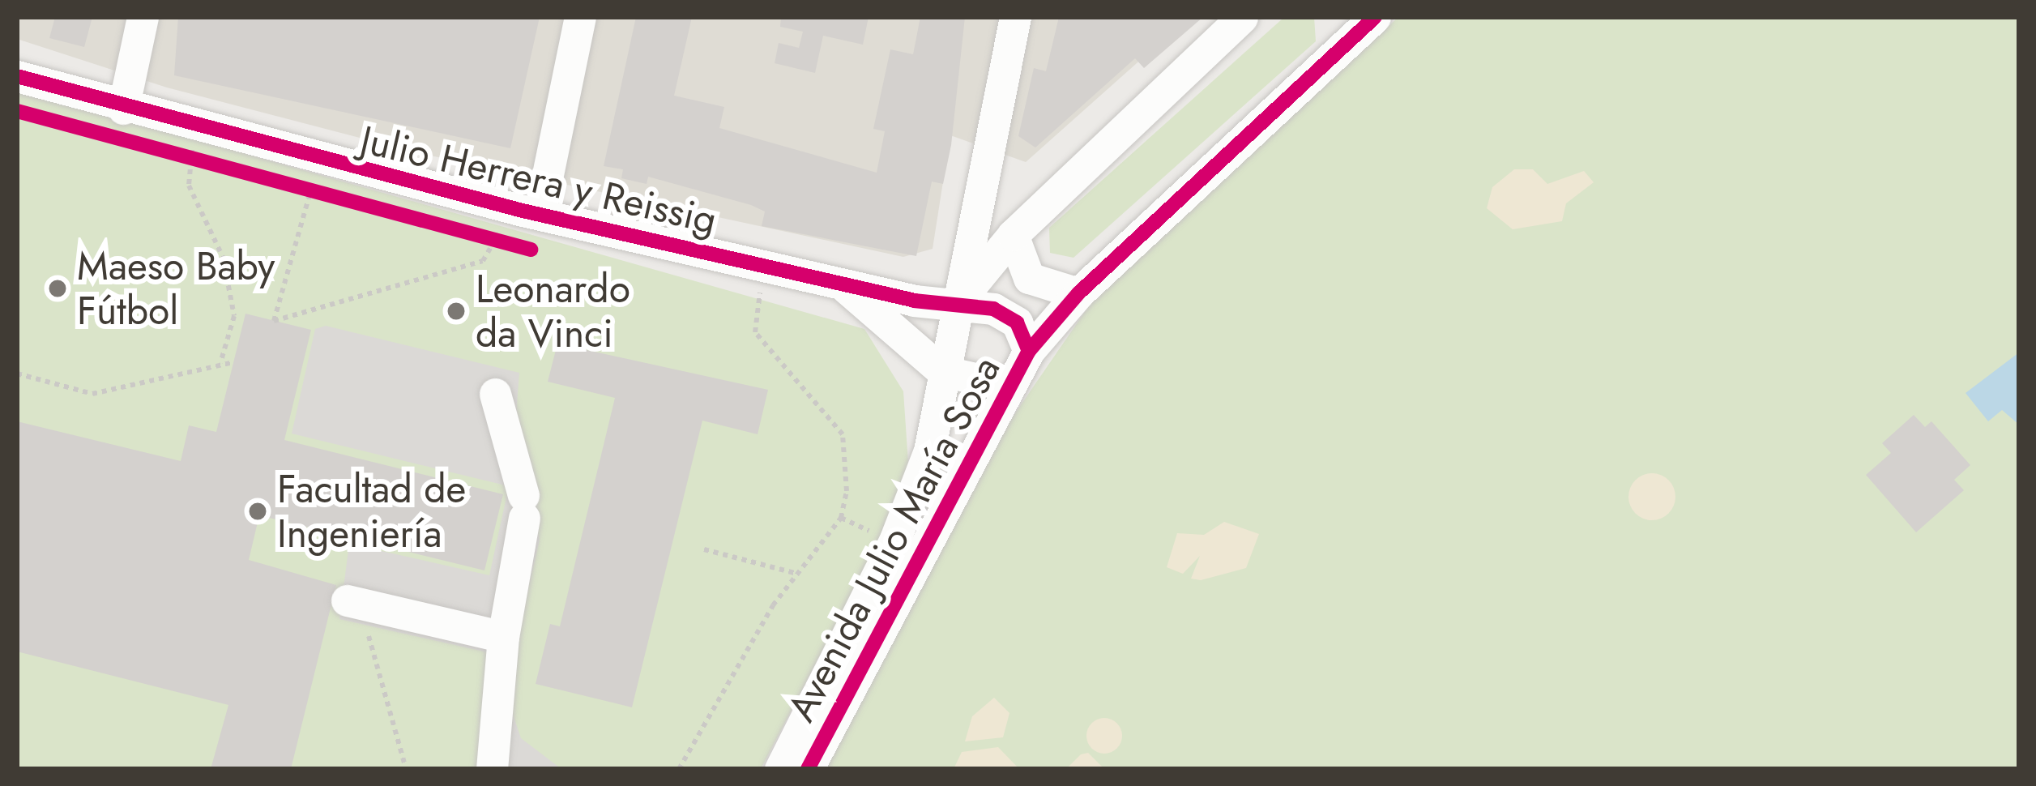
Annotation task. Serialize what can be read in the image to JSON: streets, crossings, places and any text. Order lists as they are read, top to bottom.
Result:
{
  "streets": {
    "street": ["Julio Herrera y Reissig", "Avenida Julio María Sosa"]
  },
  "crossings": [
    ["Julio Herrera y Reissig", "Avenida Julio María Sosa"]
  ],
  "places": ["Maeso Baby Fútbol", "Leonardo da Vinci", "Facultad de Ingeniería"]
}
